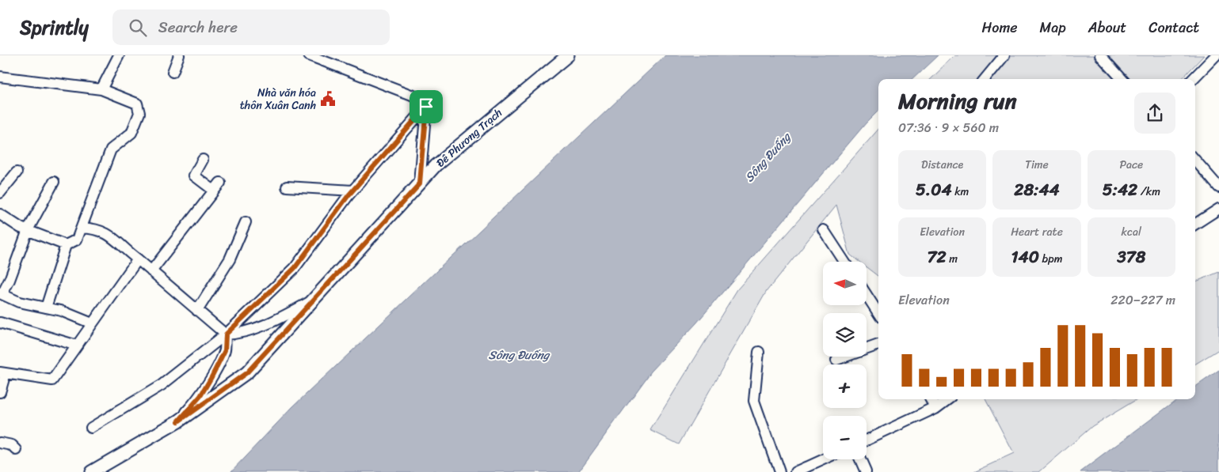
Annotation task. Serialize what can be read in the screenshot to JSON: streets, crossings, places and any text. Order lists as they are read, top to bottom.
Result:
{
  "streets": {
    "main road": ["Đê Phương Trạch"]
  },
  "water": ["Sông Đuống"],
  "places": {
    "public building": ["Nhà văn hóa thôn Xuân Canh"]
  },
  "north": "left",
  "page": {
    "header": "Sprintly",
    "search": "Search here",
    "nav": [
      "Home",
      "Map",
      "About",
      "Contact"
    ],
    "heading": ["Morning run", "07:36 · 9 × 560 m"],
    "stats": [
      ["Distance", "5.04 km"],
      ["Time", "28:44"],
      ["Pace", "5:42 /km"],
      ["Elevation", "72 m"],
      ["Heart rate", "140 bpm"],
      ["kcal", "378"]
    ],
    "map_buttons": ["+", "−"],
    "chart": ["Elevation", "220–227 m"]
  }
}
